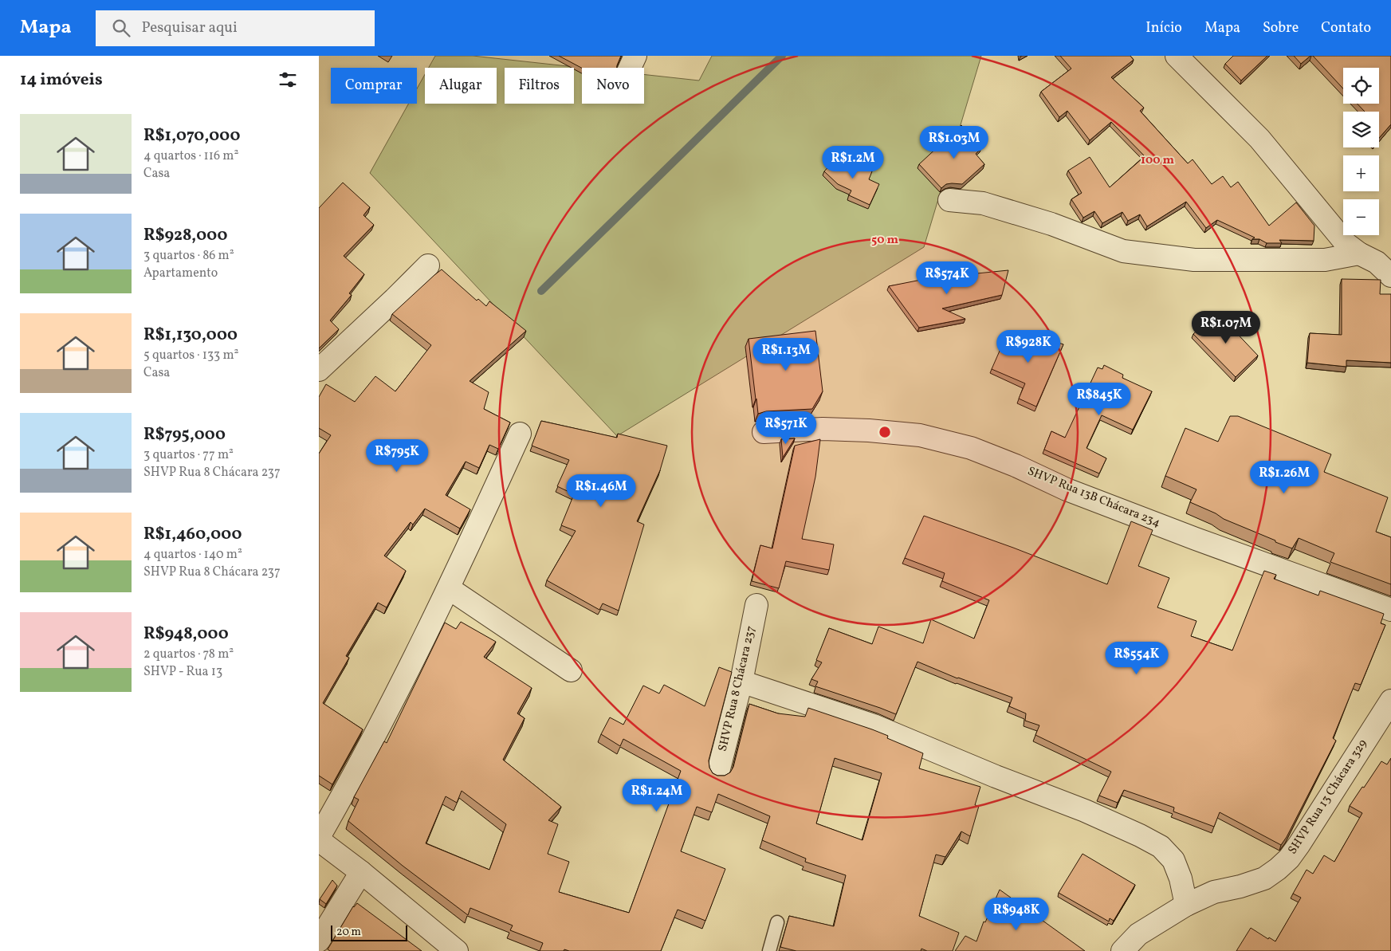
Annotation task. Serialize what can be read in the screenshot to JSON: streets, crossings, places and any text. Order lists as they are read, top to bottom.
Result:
{
  "streets": {
    "street": ["SHVP Rua 13B Chácara 234", "SHVP Rua 8 Chácara 237", "SHVP Rua 13 Chácara 329"]
  },
  "scale_bar": "20 m",
  "page": {
    "header": "Mapa",
    "search": "Pesquisar aqui",
    "nav": [
      "Início",
      "Mapa",
      "Sobre",
      "Contato"
    ],
    "heading": "14 imóveis",
    "map_buttons": ["+", "−"],
    "chip": [
      "Comprar",
      "Alugar",
      "Filtros",
      "Novo"
    ],
    "list": [
      {
        "name": "R$1,070,000",
        "note": "4 quartos · 116 m² · Casa"
      },
      {
        "name": "R$928,000",
        "note": "3 quartos · 86 m² · Apartamento"
      },
      {
        "name": "R$1,130,000",
        "note": "5 quartos · 133 m² · Casa"
      },
      {
        "name": "R$795,000",
        "note": "3 quartos · 77 m² · SHVP Rua 8 Chácara 237"
      },
      {
        "name": "R$1,460,000",
        "note": "4 quartos · 140 m² · SHVP Rua 8 Chácara 237"
      },
      {
        "name": "R$948,000",
        "note": "2 quartos · 78 m² · SHVP - Rua 13"
      }
    ],
    "price": [
      "R$1.03M",
      "R$1.2M",
      "R$574K",
      "R$1.07M",
      "R$928K",
      "R$1.13M",
      "R$845K",
      "R$571K",
      "R$795K",
      "R$1.26M",
      "R$1.46M",
      "R$554K",
      "R$1.24M",
      "R$948K"
    ],
    "scale": "20 m"
  },
  "rings": ["100 m", "50 m"]
}
